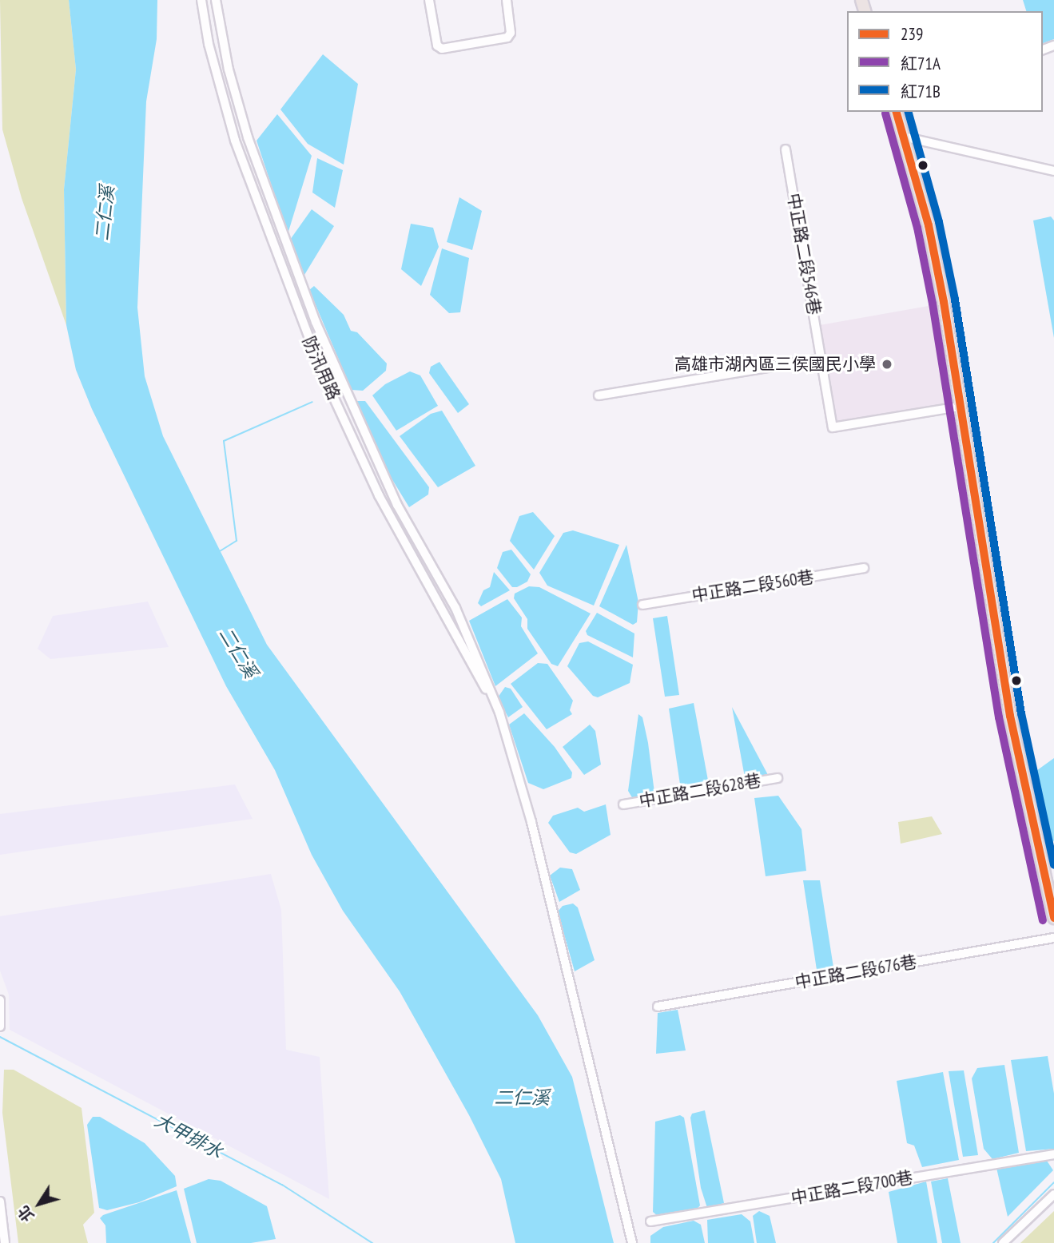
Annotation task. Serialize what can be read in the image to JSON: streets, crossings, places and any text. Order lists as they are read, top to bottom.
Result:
{
  "streets": {
    "street": [
      "中正路二段546巷",
      "防汛用路",
      "中正路二段560巷",
      "中正路二段628巷",
      "中正路二段676巷",
      "中正路二段700巷"
    ]
  },
  "water": ["二仁溪", "大甲排水"],
  "places": ["高雄市湖內區三侯國民小學"],
  "lines": ["transit line 239", "transit line 紅71B", "transit line 紅71A"],
  "legend": ["239", "紅71A", "紅71B"],
  "north": "bottom left"
}
